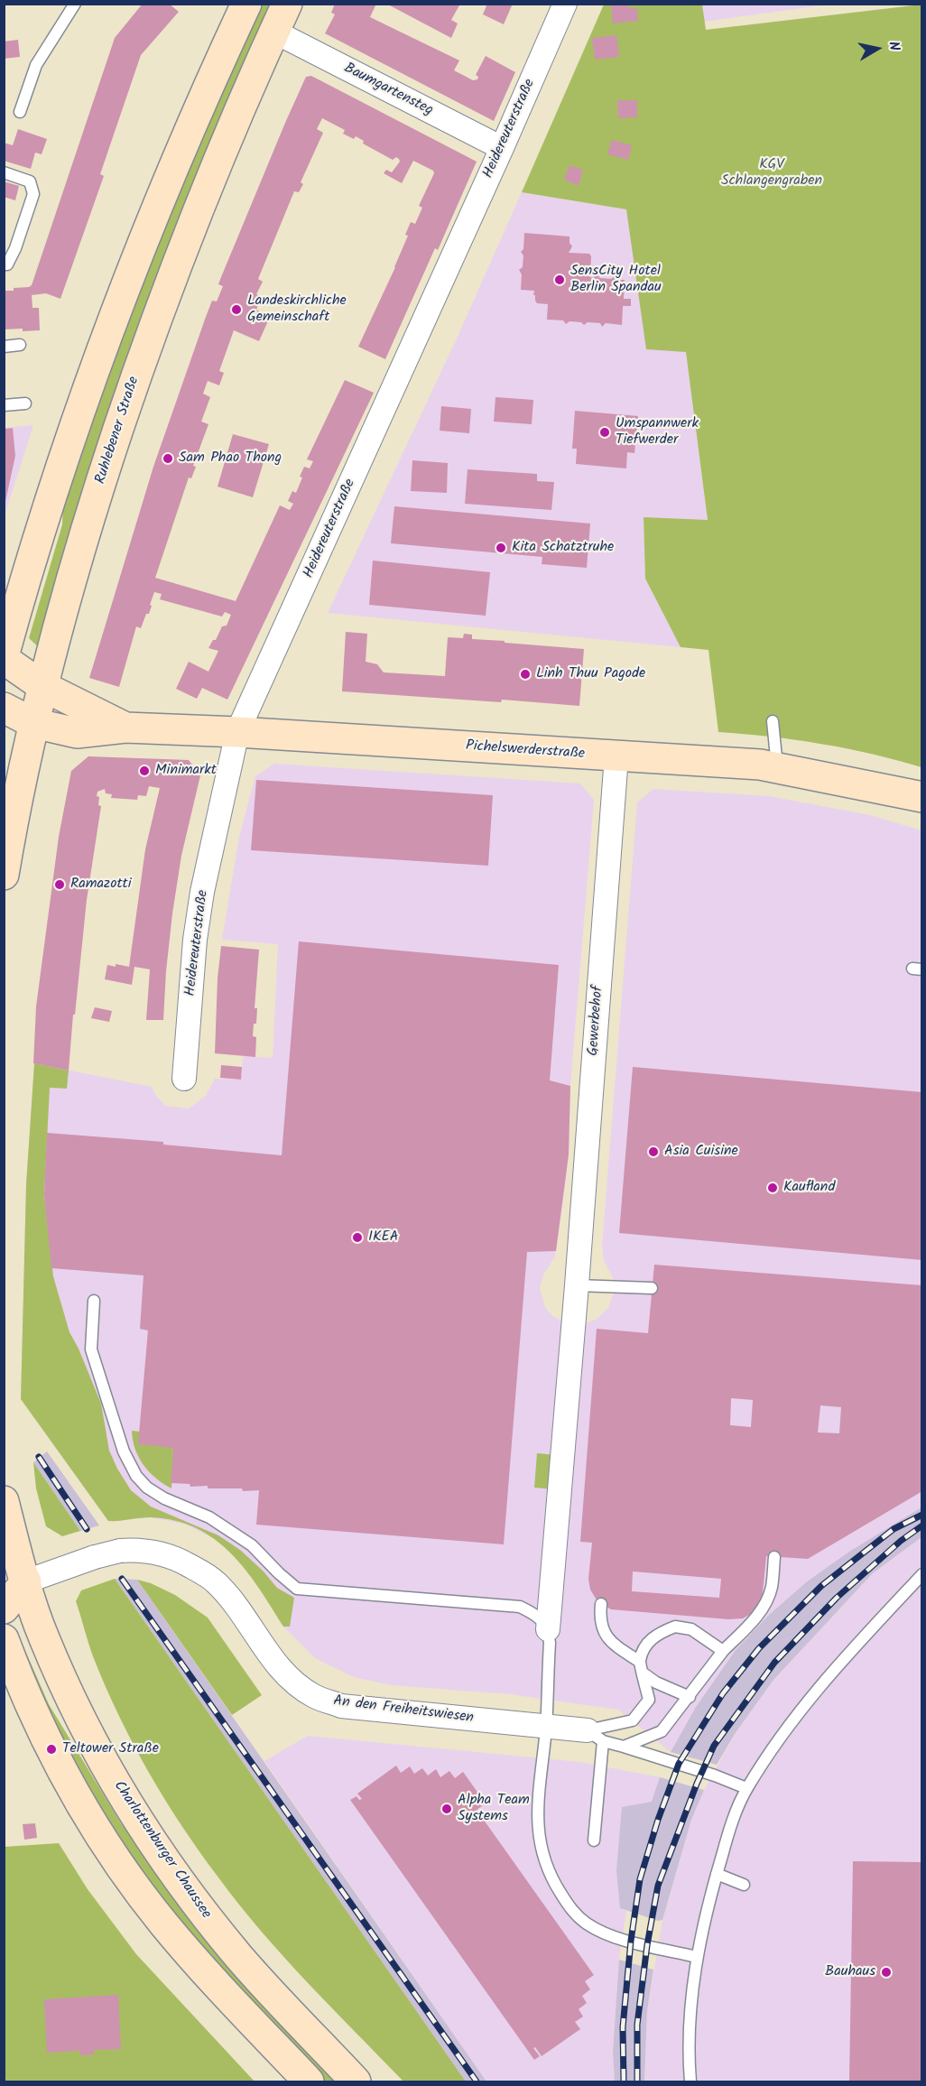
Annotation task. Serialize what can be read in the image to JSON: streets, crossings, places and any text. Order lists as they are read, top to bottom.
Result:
{
  "streets": {
    "main road": ["Ruhlebener Straße", "Pichelswerderstraße", "Charlottenburger Chaussee"],
    "street": [
      "Baumgartensteg",
      "Heidereuterstraße",
      "Gewerbehof",
      "An den Freiheitswiesen"
    ]
  },
  "crossings": [
    ["Baumgartensteg", "Heidereuterstraße"],
    ["Baumgartensteg", "Ruhlebener Straße"],
    ["Heidereuterstraße", "Pichelswerderstraße"],
    ["Ruhlebener Straße", "Pichelswerderstraße"],
    ["Pichelswerderstraße", "Gewerbehof"],
    ["An den Freiheitswiesen", "Charlottenburger Chaussee"]
  ],
  "parks": ["KGV Schlangengraben"],
  "places": [
    "SensCity Hotel Berlin Spandau",
    "Landeskirchliche Gemeinschaft",
    "Umspannwerk Tiefwerder",
    "Sam Phao Thong",
    "Kita Schatztruhe",
    "Linh Thuu Pagode",
    "Minimarkt",
    "Ramazotti",
    "Asia Cuisine",
    "Kaufland",
    "IKEA",
    "Teltower Straße",
    "Alpha Team Systems",
    "Bauhaus"
  ],
  "north": "right"
}
